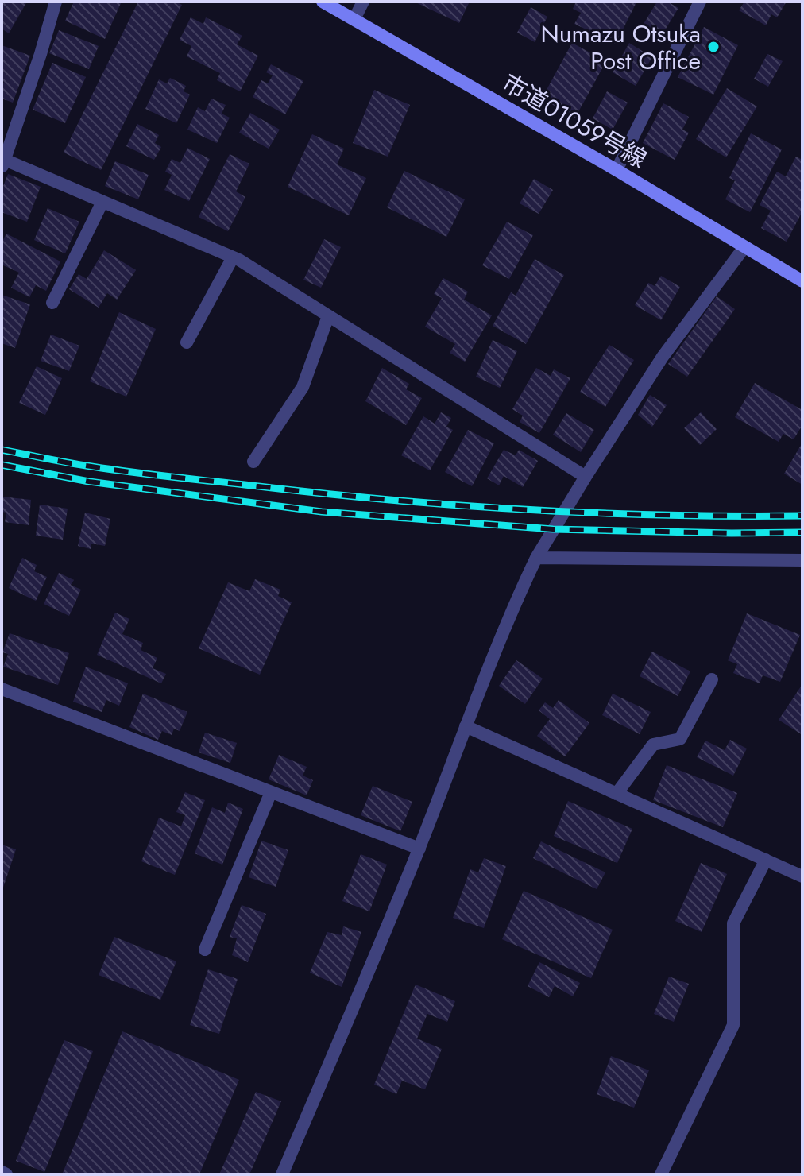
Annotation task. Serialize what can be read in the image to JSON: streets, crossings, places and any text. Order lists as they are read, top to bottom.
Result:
{
  "streets": {
    "street": ["市道01059号線"]
  },
  "places": ["Numazu Otsuka Post Office"]
}
